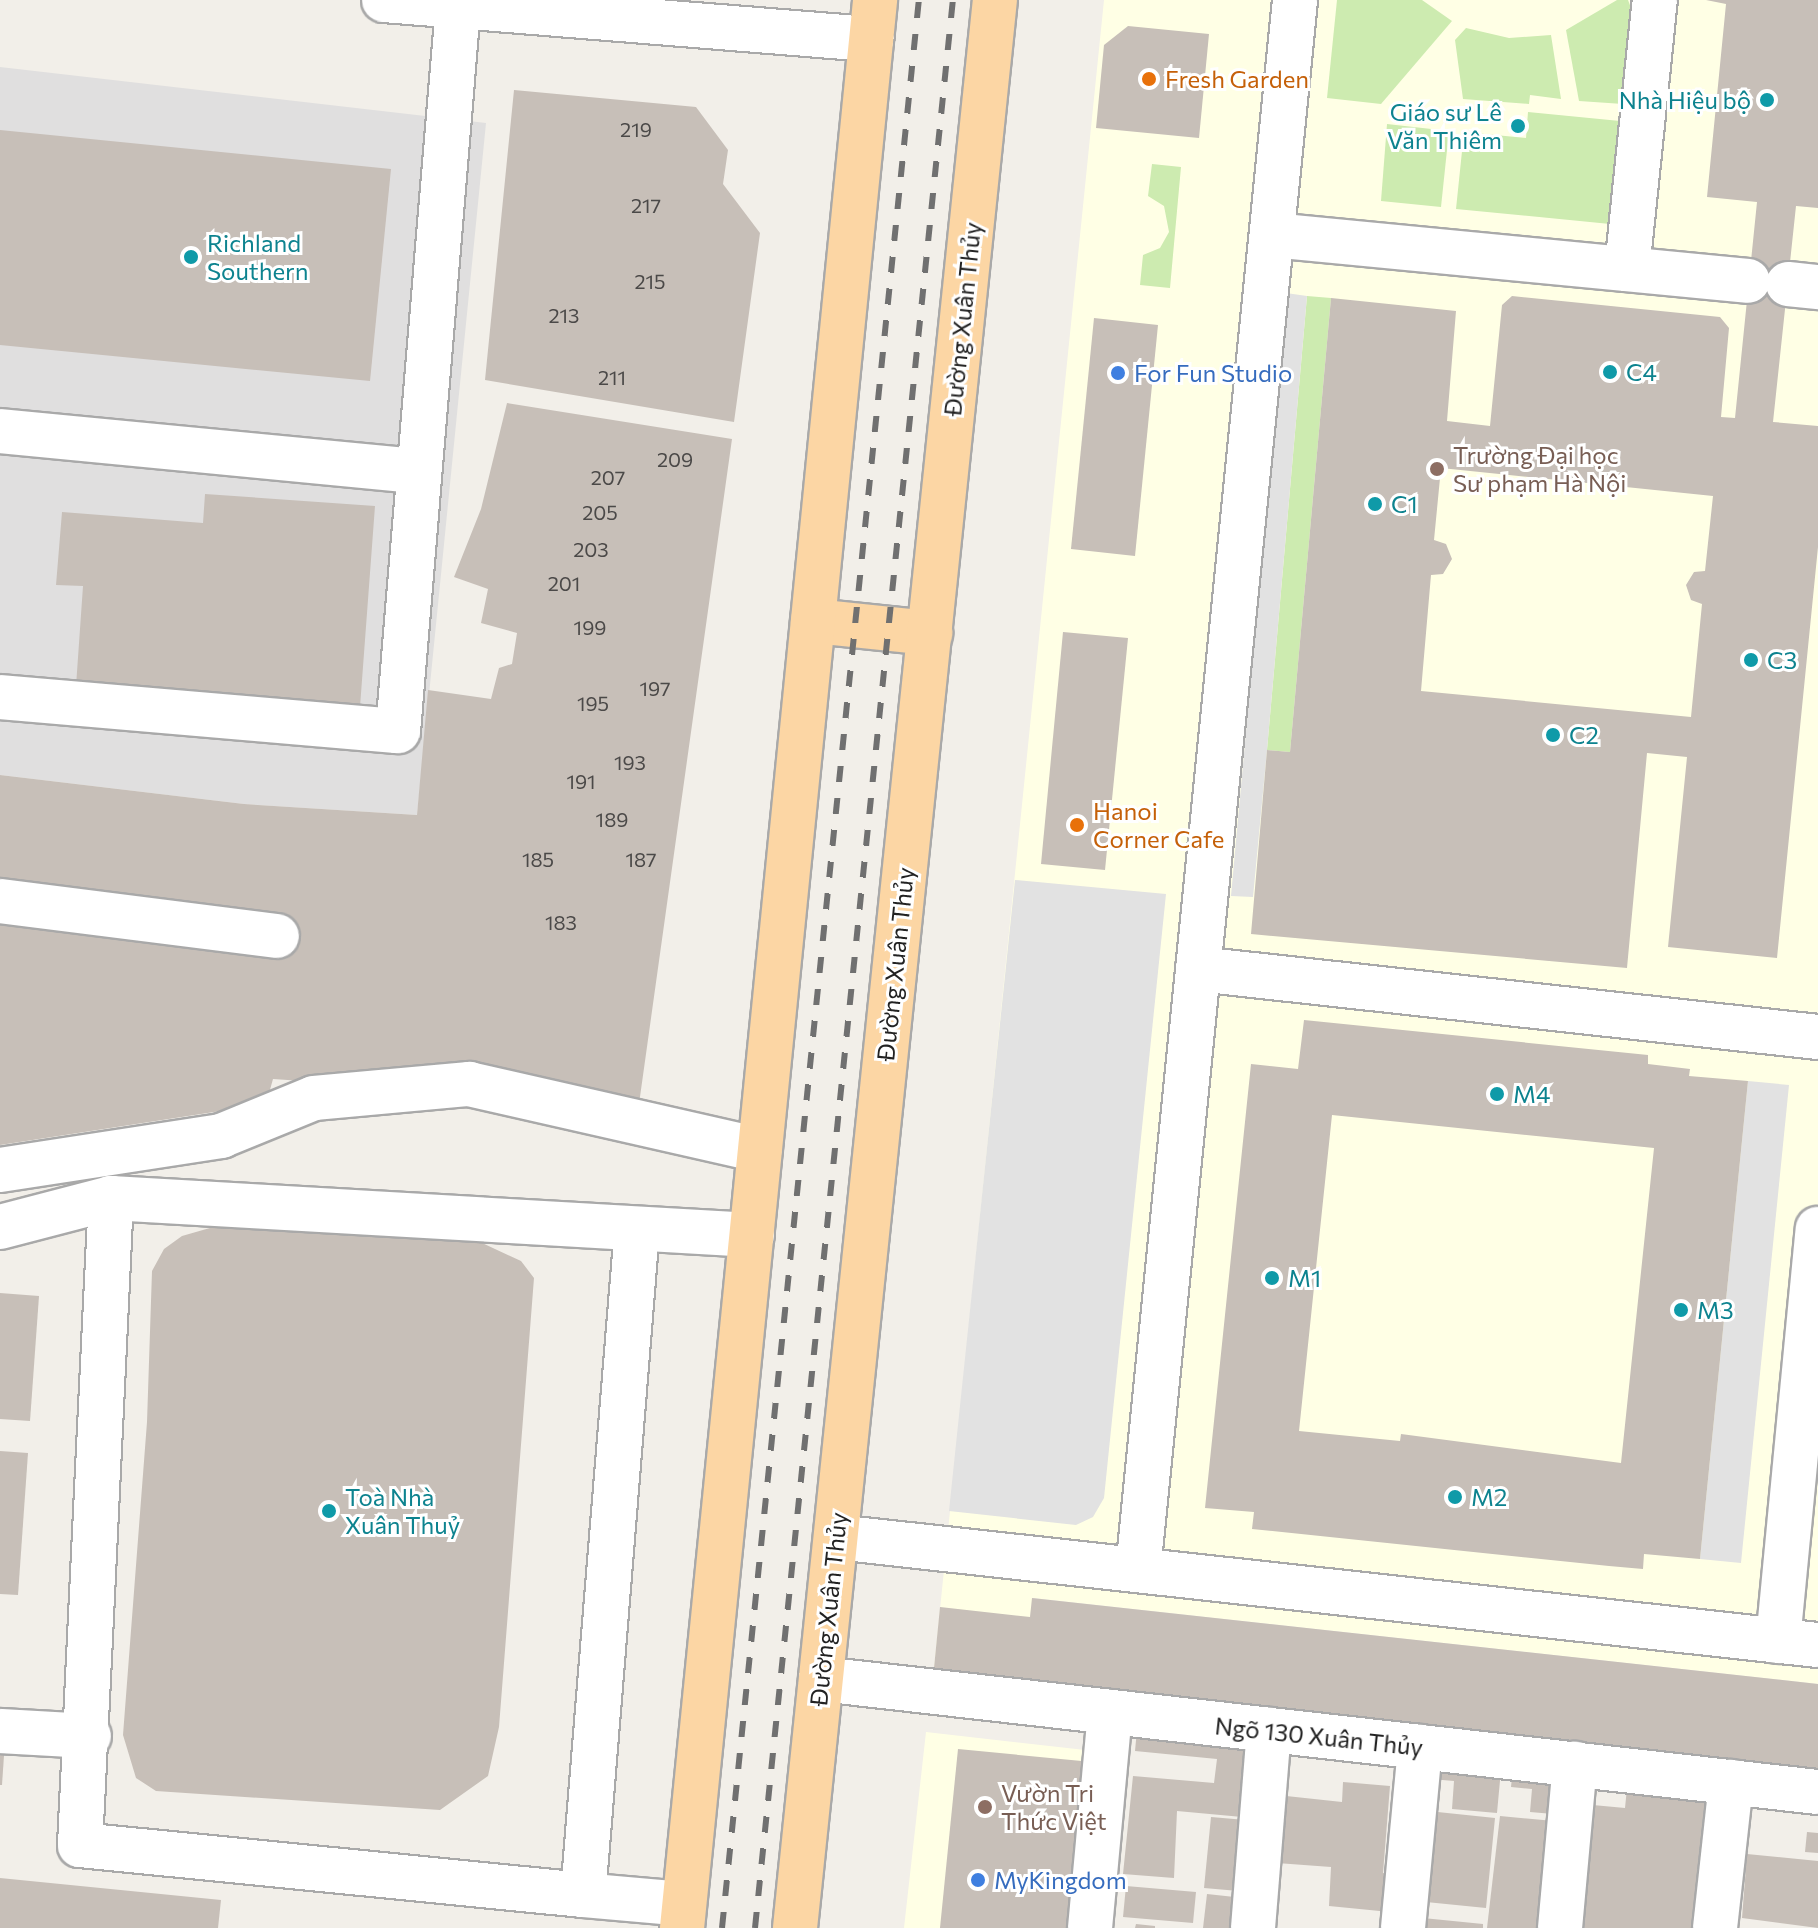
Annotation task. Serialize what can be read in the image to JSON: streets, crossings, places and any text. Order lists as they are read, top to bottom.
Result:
{
  "streets": {
    "main road": ["Đường Xuân Thủy"],
    "street": ["Ngõ 130 Xuân Thủy"]
  },
  "crossings": [
    ["Đường Xuân Thủy", "Ngõ 130 Xuân Thủy"]
  ],
  "places": [
    "Fresh Garden",
    "Nhà Hiệu bộ",
    "Giáo sư Lê Văn Thiêm",
    "Richland Southern",
    "C4",
    "For Fun Studio",
    "Trường Đại học Sư phạm Hà Nội",
    "C1",
    "C3",
    "C2",
    "Hanoi Corner Cafe",
    "M4",
    "M1",
    "M3",
    "M2",
    "Toà Nhà Xuân Thuỷ",
    "Vườn Tri Thức Việt",
    "MyKingdom"
  ],
  "house_numbers": [
    "219",
    "217",
    "215",
    "213",
    "211",
    "209",
    "207",
    "205",
    "203",
    "201",
    "199",
    "197",
    "195",
    "193",
    "191",
    "189",
    "185",
    "187",
    "183"
  ]
}
